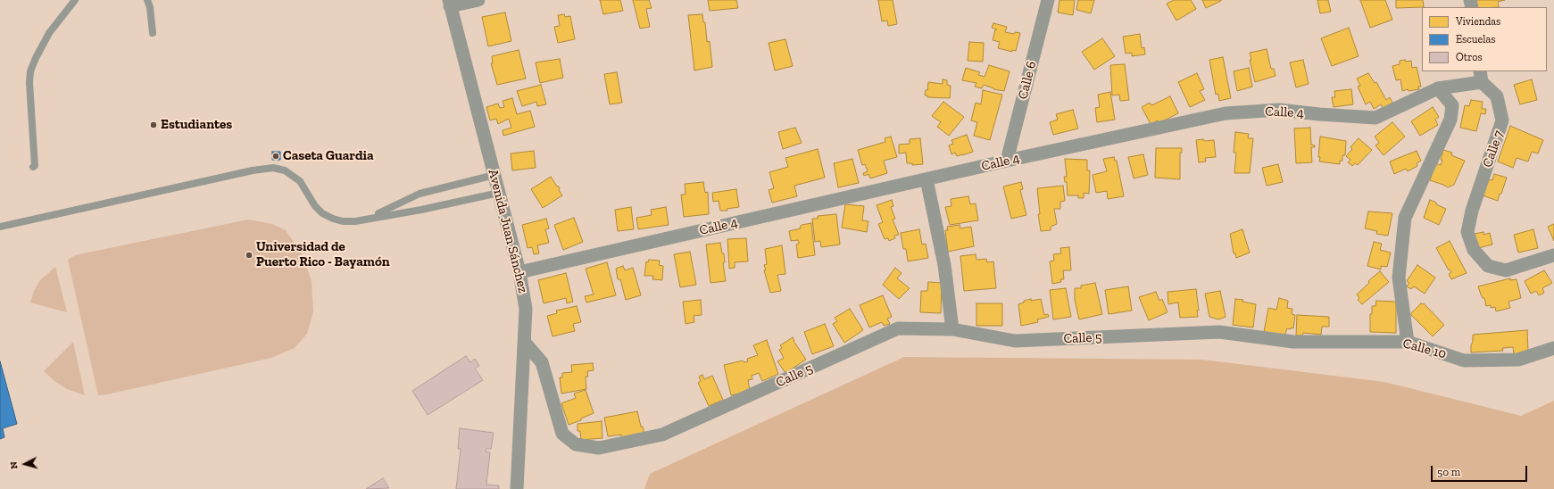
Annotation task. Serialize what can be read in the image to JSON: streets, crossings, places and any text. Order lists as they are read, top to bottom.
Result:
{
  "streets": {
    "street": [
      "Calle 6",
      "Calle 4",
      "Calle 7",
      "Avenida Juan Sánchez",
      "Calle 5",
      "Calle 10"
    ]
  },
  "crossings": [
    ["Calle 6", "Calle 4"],
    ["Calle 4", "Calle 7"],
    ["Calle 4", "Avenida Juan Sánchez"],
    ["Avenida Juan Sánchez", "Calle 5"],
    ["Calle 5", "Calle 10"]
  ],
  "places": ["Estudiantes", "Caseta Guardia", "Universidad de Puerto Rico - Bayamón"],
  "legend": ["Viviendas", "Escuelas", "Otros"],
  "scale_bar": "50 m",
  "north": "left"
}
